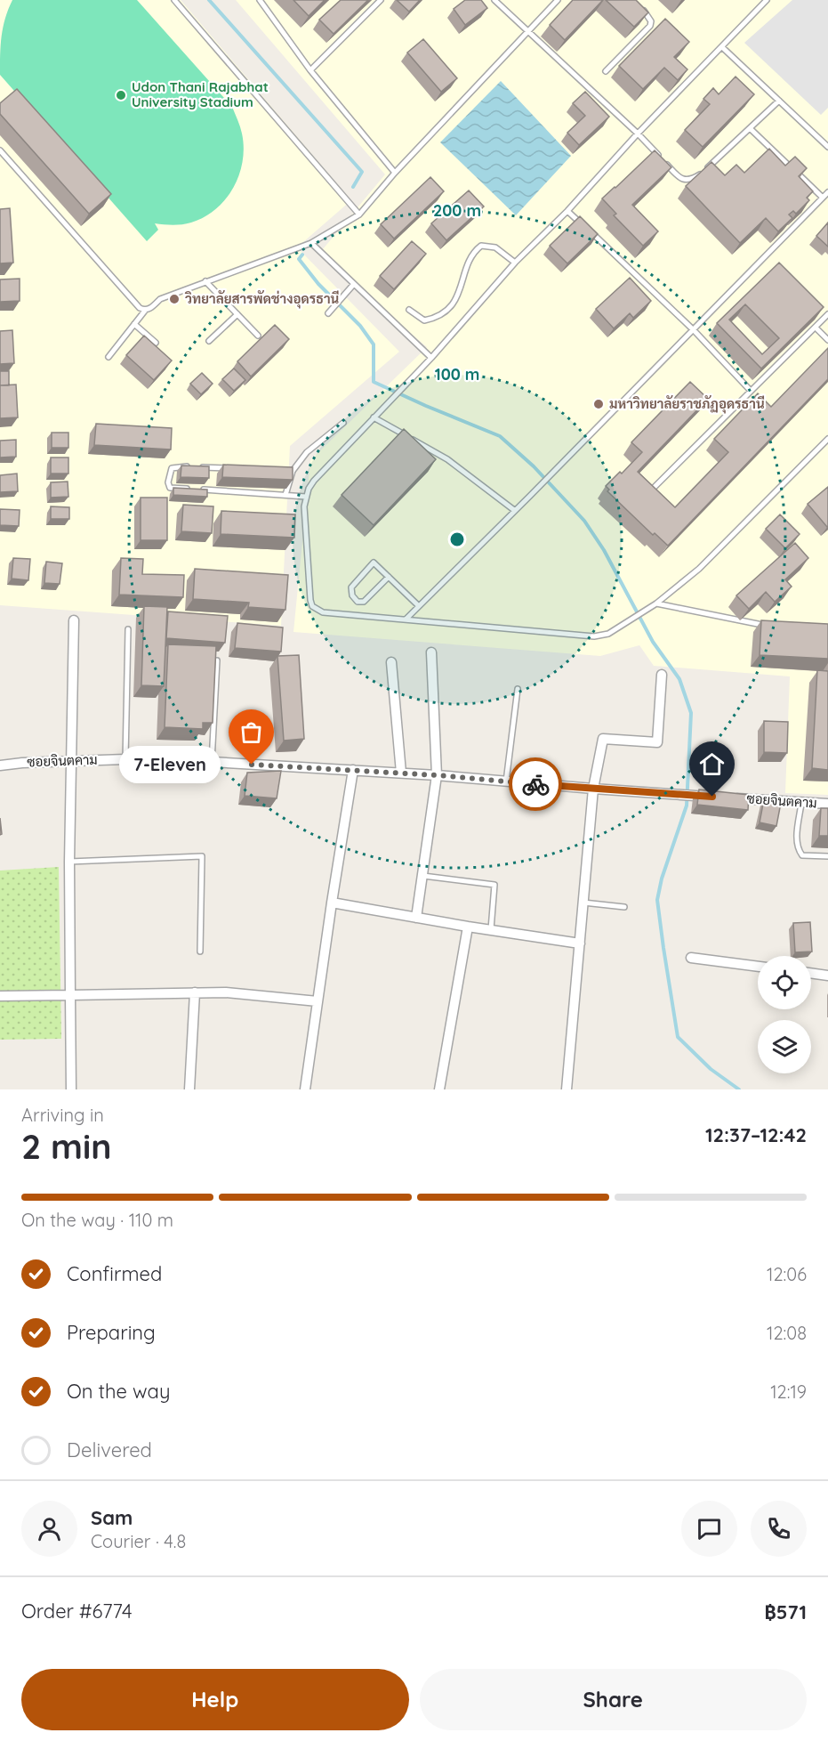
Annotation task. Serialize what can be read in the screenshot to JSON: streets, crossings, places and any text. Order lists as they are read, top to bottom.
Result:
{
  "streets": {
    "street": ["ซอยจินตคาม"]
  },
  "places": [
    "Udon Thani Rajabhat University Stadium",
    "วิทยาลัยสารพัดช่างอุดรธานี",
    "มหาวิทยาลัยราชภัฏอุดรธานี",
    "7-Eleven"
  ],
  "page": {
    "bubble": "7-Eleven",
    "heading": ["2 min", "Arriving in", "12:37–12:42"],
    "panel": [
      "Sam",
      "Courier · 4.8",
      "Order #6774",
      "฿571"
    ],
    "bar": "On the way · 110 m",
    "list": [
      ["Confirmed", "12:06"],
      ["Preparing", "12:08"],
      ["On the way", "12:19"],
      "Delivered"
    ],
    "buttons": ["Help", "Share"]
  },
  "rings": ["200 m", "100 m"]
}
